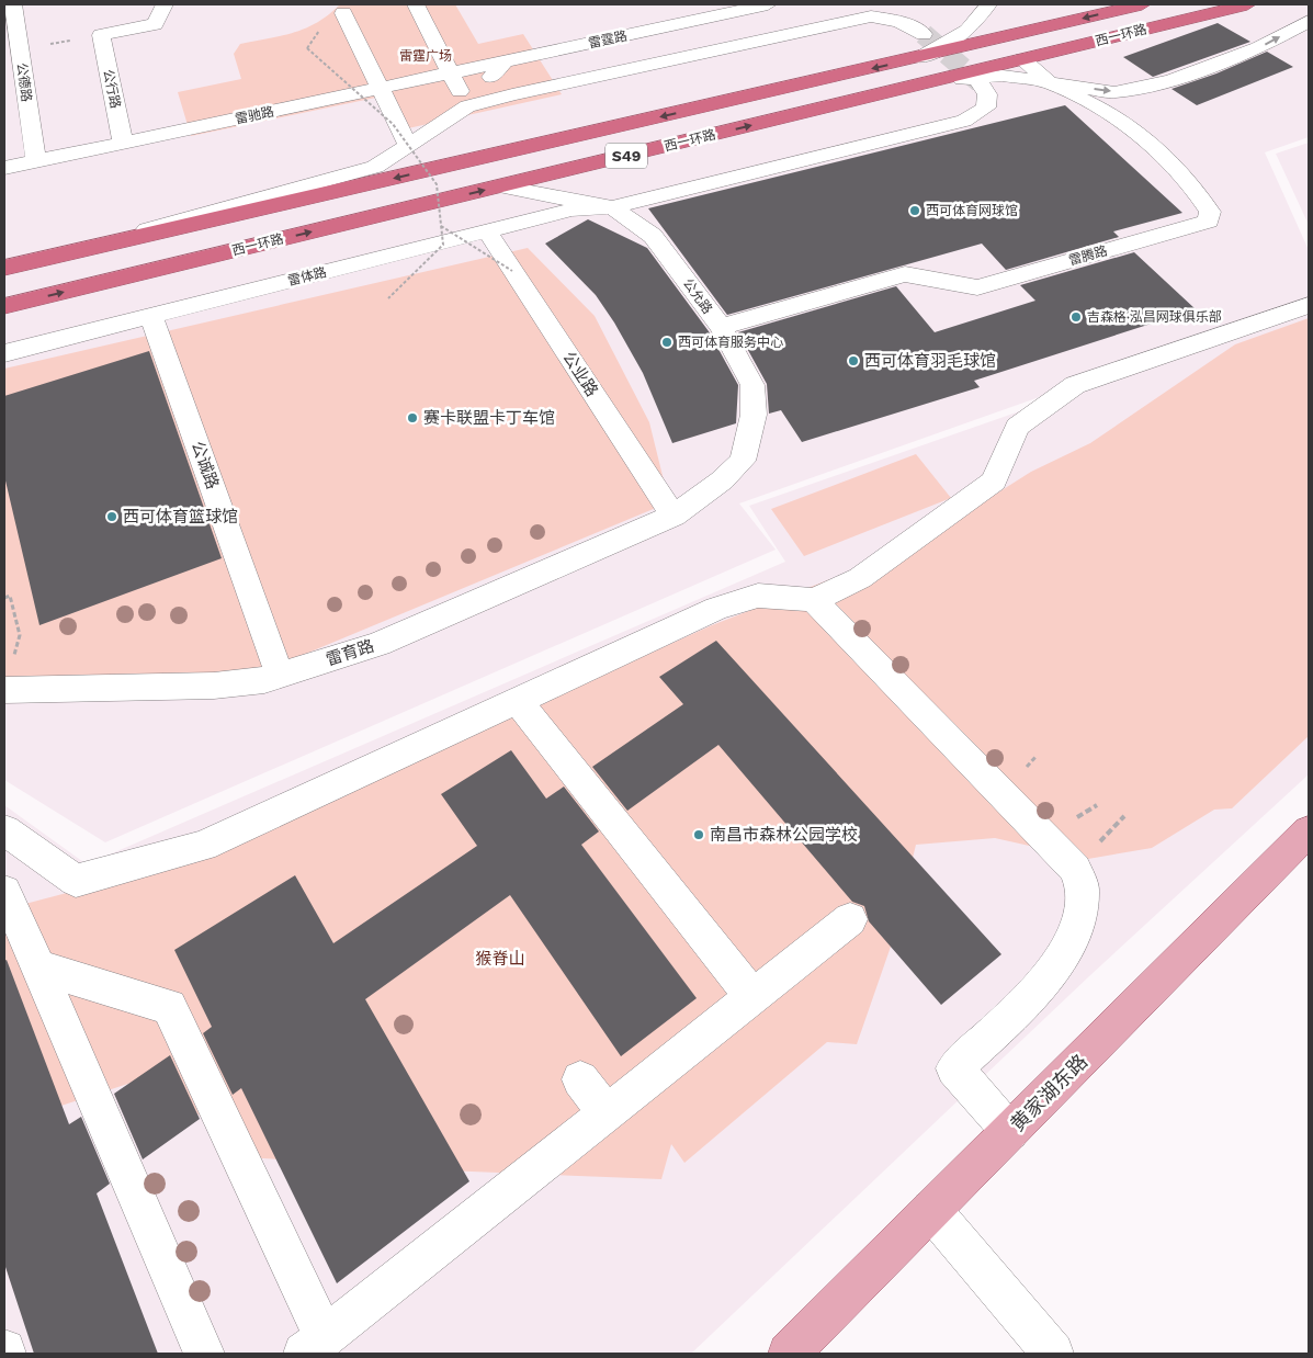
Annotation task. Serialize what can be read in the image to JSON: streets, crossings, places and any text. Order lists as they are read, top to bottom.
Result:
{
  "streets": {
    "highway": ["西一环路", "S49"],
    "main road": ["黄家湖东路"],
    "street": [
      "雷霆路",
      "公德路",
      "公行路",
      "雷驰路",
      "雷腾路",
      "雷体路",
      "公允路",
      "公业路",
      "公诚路",
      "雷育路"
    ]
  },
  "crossings": [
    ["西一环路", "雷腾路"],
    ["西一环路", "公允路"],
    ["雷霆路", "雷驰路"],
    ["公德路", "雷驰路"],
    ["公行路", "雷驰路"],
    ["雷腾路", "公允路"],
    ["雷体路", "公允路"],
    ["雷体路", "公业路"],
    ["雷体路", "公诚路"],
    ["公允路", "公业路"],
    ["公允路", "雷育路"],
    ["公业路", "雷育路"],
    ["公诚路", "雷育路"]
  ],
  "parks": ["雷霆广场", "猴脊山"],
  "places": [
    "西可体育网球馆",
    "吉森格·泓昌网球俱乐部",
    "西可体育服务中心",
    "西可体育羽毛球馆",
    "赛卡联盟卡丁车馆",
    "西可体育篮球馆",
    "南昌市森林公园学校"
  ]
}
